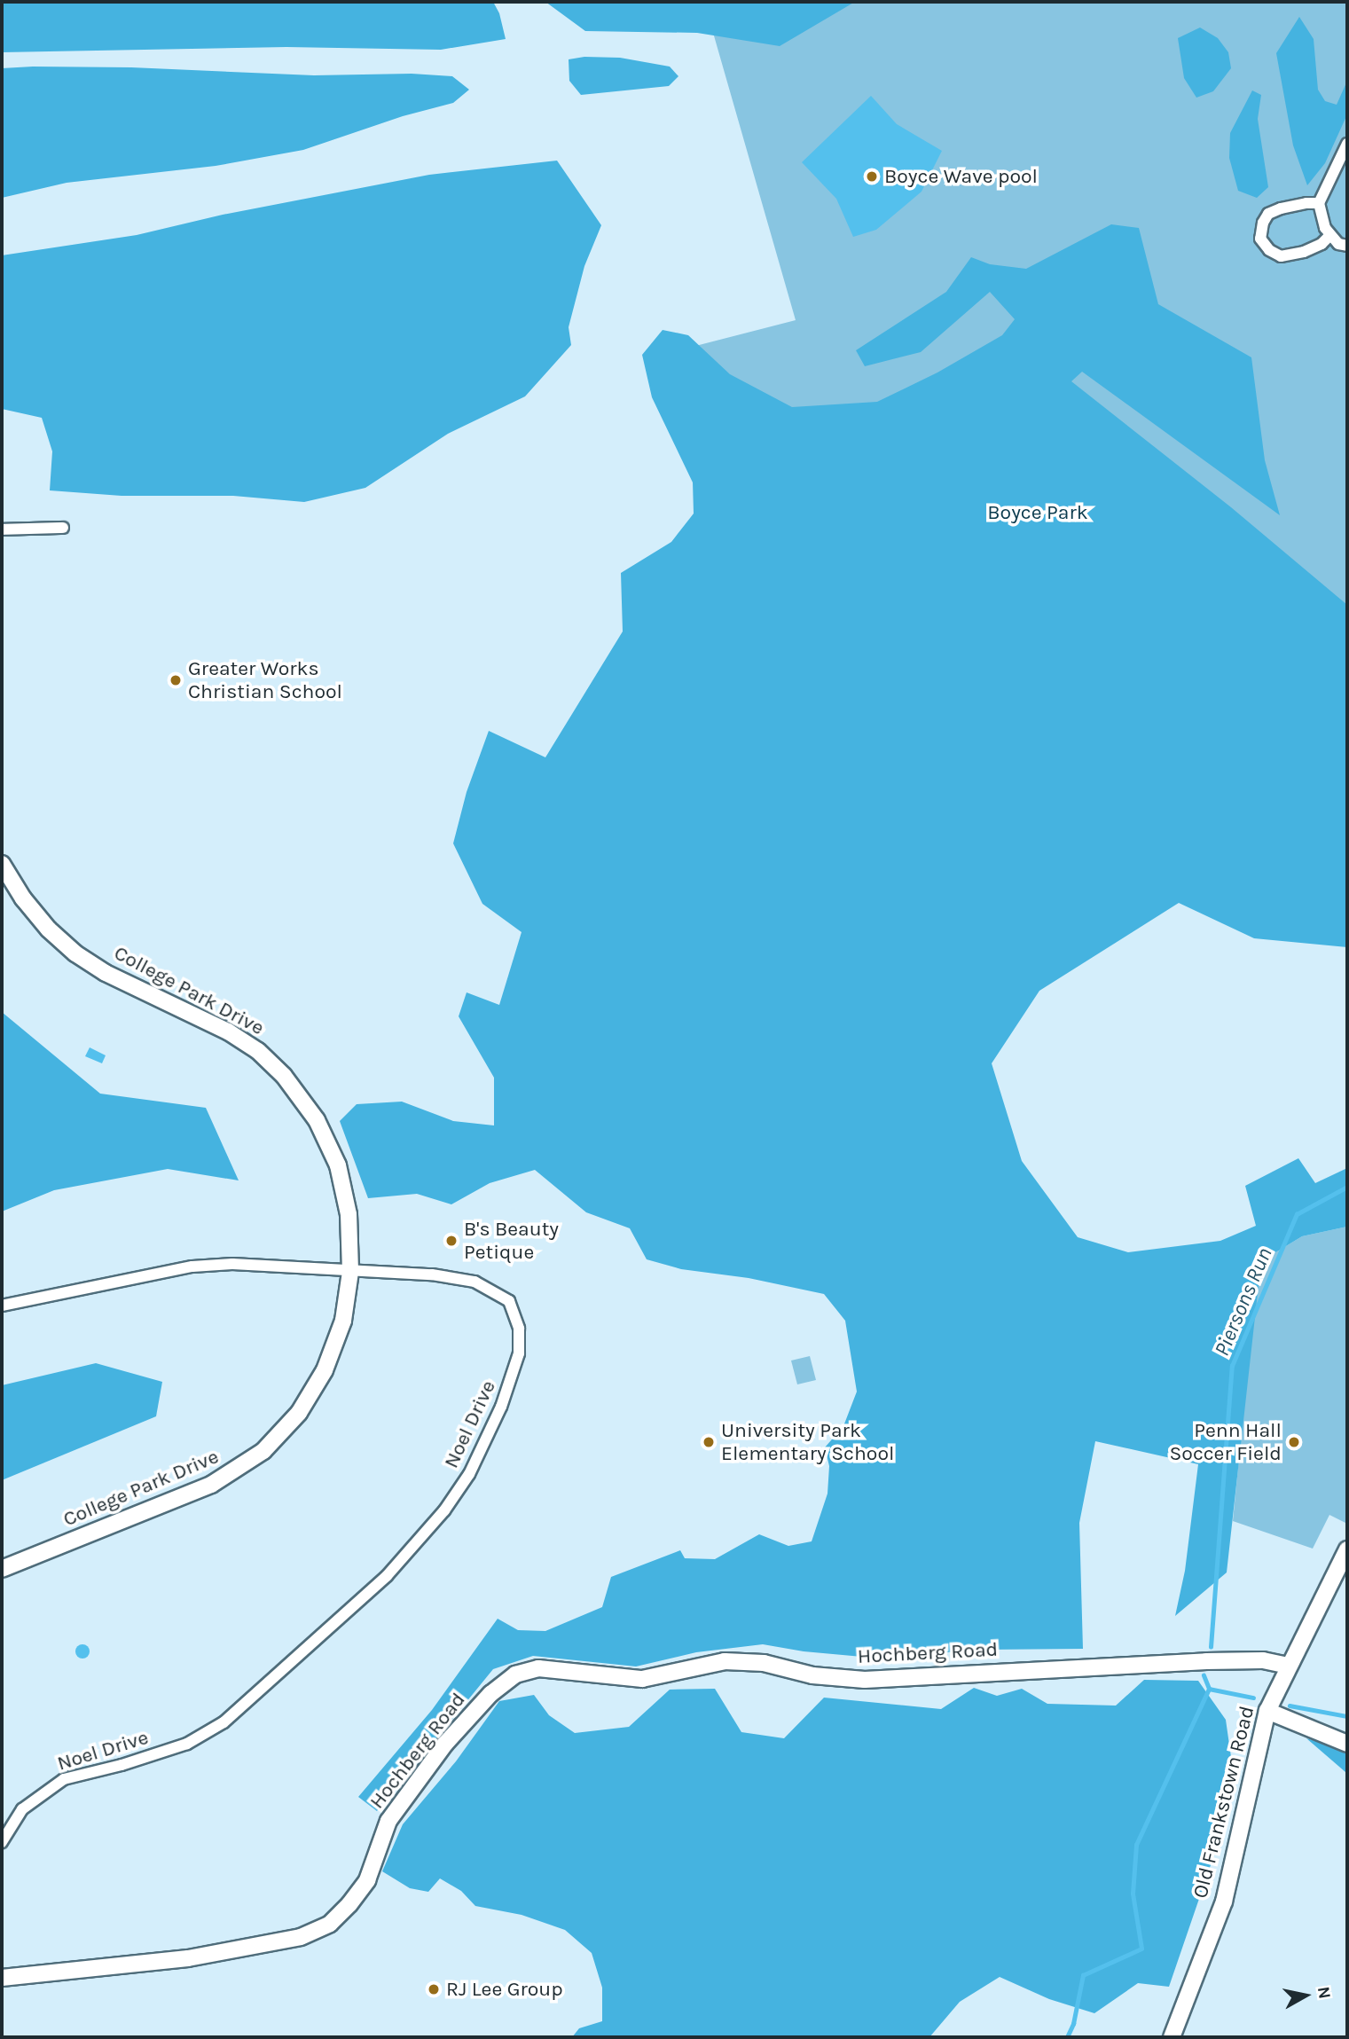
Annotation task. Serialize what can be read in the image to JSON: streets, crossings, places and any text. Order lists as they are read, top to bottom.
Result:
{
  "streets": {
    "street": [
      "College Park Drive",
      "Noel Drive",
      "Hochberg Road",
      "Old Frankstown Road"
    ]
  },
  "crossings": [
    ["College Park Drive", "Noel Drive"],
    ["Hochberg Road", "Old Frankstown Road"]
  ],
  "water": ["Piersons Run"],
  "parks": ["Boyce Park"],
  "places": [
    "Boyce Wave pool",
    "Greater Works Christian School",
    "B's Beauty Petique",
    "University Park Elementary School",
    "Penn Hall Soccer Field",
    "RJ Lee Group"
  ],
  "north": "right"
}
